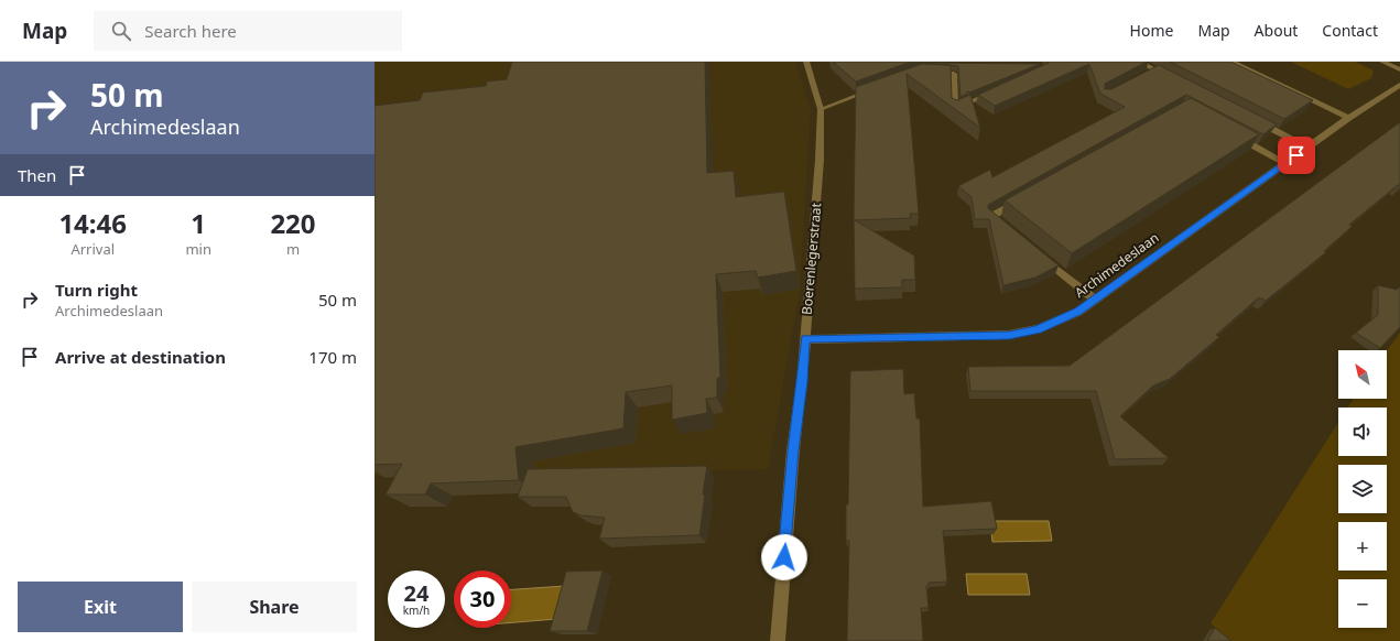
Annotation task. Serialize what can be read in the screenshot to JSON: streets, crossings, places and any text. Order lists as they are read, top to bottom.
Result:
{
  "streets": {
    "street": ["Boerenlegerstraat", "Archimedeslaan"]
  },
  "crossings": [
    ["Boerenlegerstraat", "Archimedeslaan"]
  ],
  "north": "top left",
  "page": {
    "header": "Map",
    "search": "Search here",
    "nav": [
      "Home",
      "Map",
      "About",
      "Contact"
    ],
    "turn": ["50 m", "Archimedeslaan"],
    "then": "Then",
    "eta": [
      "14:46",
      "Arrival",
      "1",
      "min",
      "220",
      "m"
    ],
    "list": [
      {
        "name": "Turn right",
        "note": "Archimedeslaan",
        "value": "50 m"
      },
      {
        "name": "Arrive at destination",
        "value": "170 m"
      }
    ],
    "map_buttons": ["+", "−"],
    "speed": "24 km/h",
    "limit": "30",
    "buttons": ["Exit", "Share"]
  }
}
